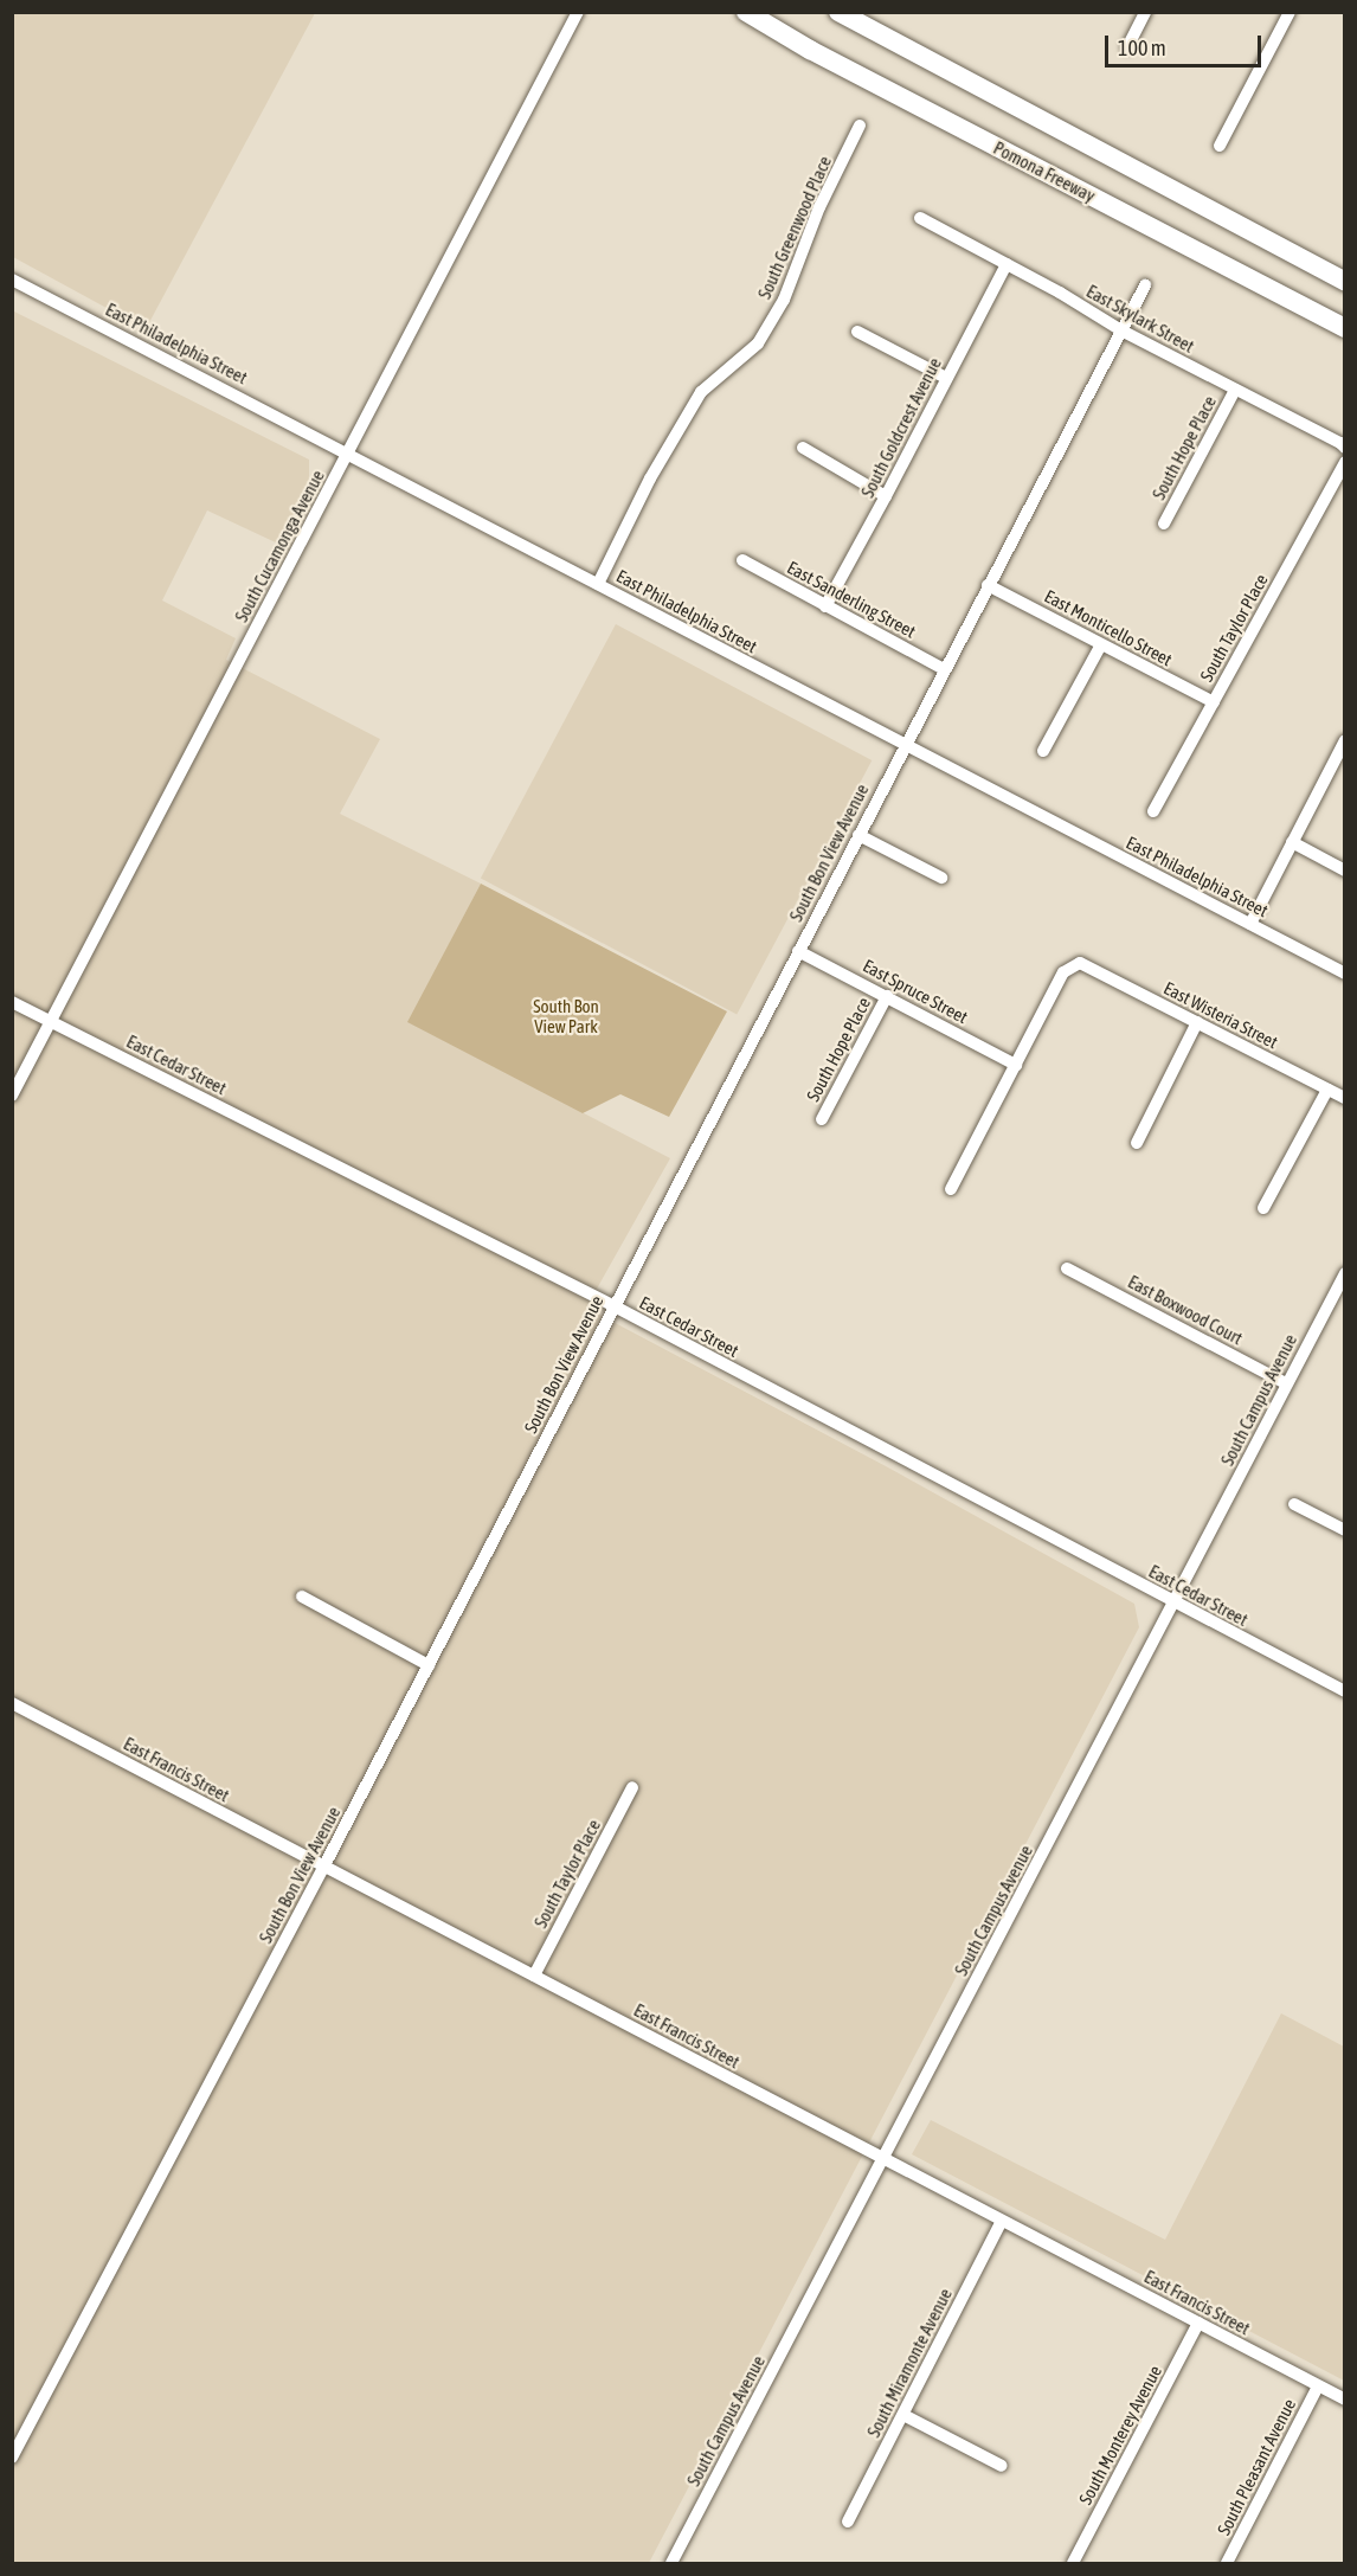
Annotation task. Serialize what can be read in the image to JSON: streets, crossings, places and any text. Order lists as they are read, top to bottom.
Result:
{
  "streets": {
    "highway": ["Pomona Freeway"],
    "street": [
      "South Greenwood Place",
      "East Skylark Street",
      "East Philadelphia Street",
      "South Goldcrest Avenue",
      "South Hope Place",
      "South Cucamonga Avenue",
      "East Sanderling Street",
      "East Monticello Street",
      "South Taylor Place",
      "South Bon View Avenue",
      "East Spruce Street",
      "East Wisteria Street",
      "East Cedar Street",
      "East Boxwood Court",
      "South Campus Avenue",
      "East Francis Street",
      "South Miramonte Avenue",
      "South Monterey Avenue",
      "South Pleasant Avenue"
    ]
  },
  "crossings": [
    ["South Greenwood Place", "East Philadelphia Street"],
    ["East Skylark Street", "South Goldcrest Avenue"],
    ["East Skylark Street", "South Hope Place"],
    ["East Skylark Street", "South Bon View Avenue"],
    ["East Philadelphia Street", "South Cucamonga Avenue"],
    ["East Philadelphia Street", "South Bon View Avenue"],
    ["South Goldcrest Avenue", "East Sanderling Street"],
    ["South Hope Place", "East Spruce Street"],
    ["South Cucamonga Avenue", "East Cedar Street"],
    ["East Sanderling Street", "South Bon View Avenue"],
    ["East Monticello Street", "South Taylor Place"],
    ["East Monticello Street", "South Bon View Avenue"],
    ["South Taylor Place", "East Francis Street"],
    ["South Bon View Avenue", "East Spruce Street"],
    ["South Bon View Avenue", "East Cedar Street"],
    ["South Bon View Avenue", "East Francis Street"],
    ["East Spruce Street", "East Wisteria Street"],
    ["East Cedar Street", "South Campus Avenue"],
    ["East Boxwood Court", "South Campus Avenue"],
    ["South Campus Avenue", "East Francis Street"],
    ["East Francis Street", "South Miramonte Avenue"],
    ["East Francis Street", "South Monterey Avenue"],
    ["East Francis Street", "South Pleasant Avenue"]
  ],
  "parks": ["South Bon View Park"],
  "scale_bar": "100 m"
}
